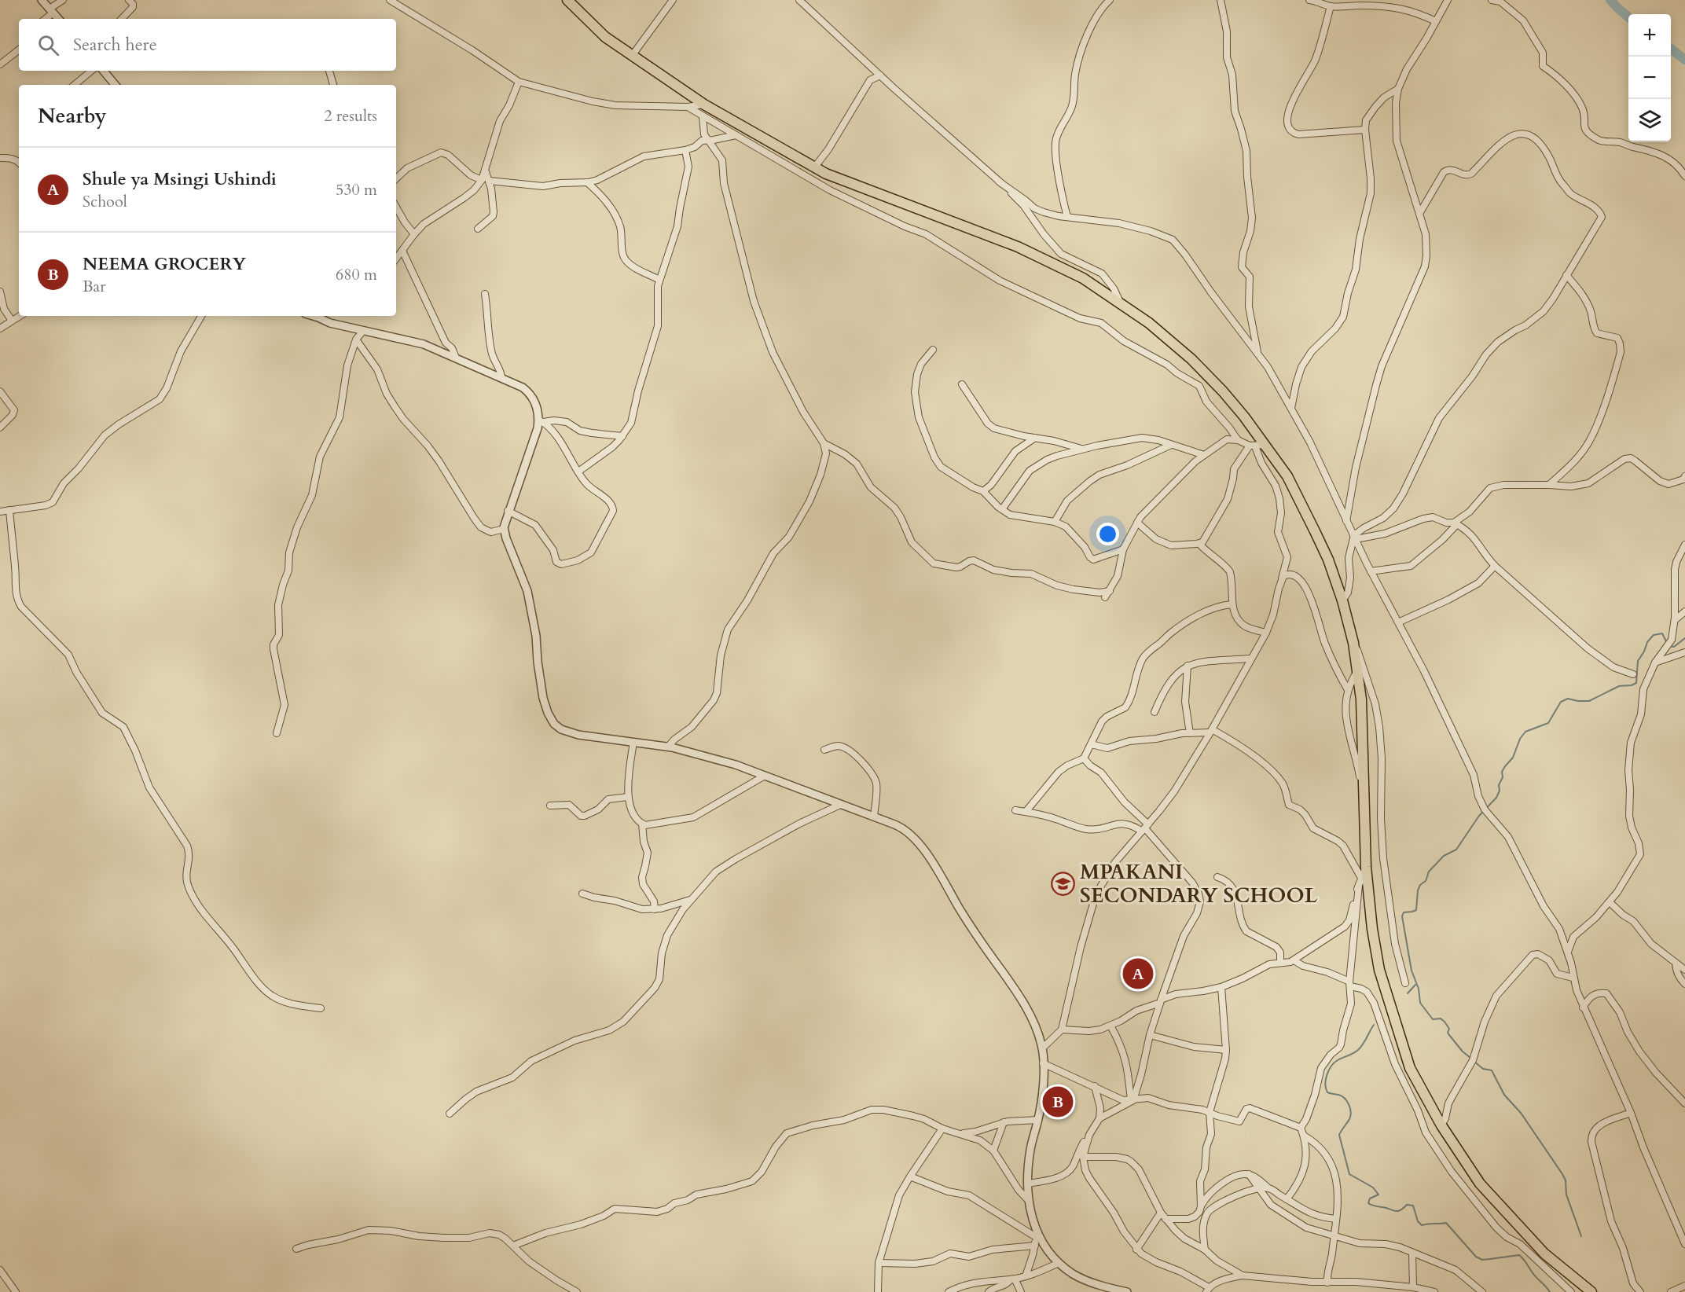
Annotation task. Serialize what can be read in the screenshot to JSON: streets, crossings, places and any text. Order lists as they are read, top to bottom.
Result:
{
  "places": {
    "school or university": ["MPAKANI SECONDARY SCHOOL"]
  },
  "page": {
    "map_buttons": ["+", "−"],
    "search": "Search here",
    "heading": ["Nearby", "2 results"],
    "list": [
      {
        "mark": "A",
        "name": "Shule ya Msingi Ushindi",
        "note": "School",
        "value": "530 m"
      },
      {
        "mark": "B",
        "name": "NEEMA GROCERY",
        "note": "Bar",
        "value": "680 m"
      }
    ],
    "pins": ["A", "B"]
  }
}
